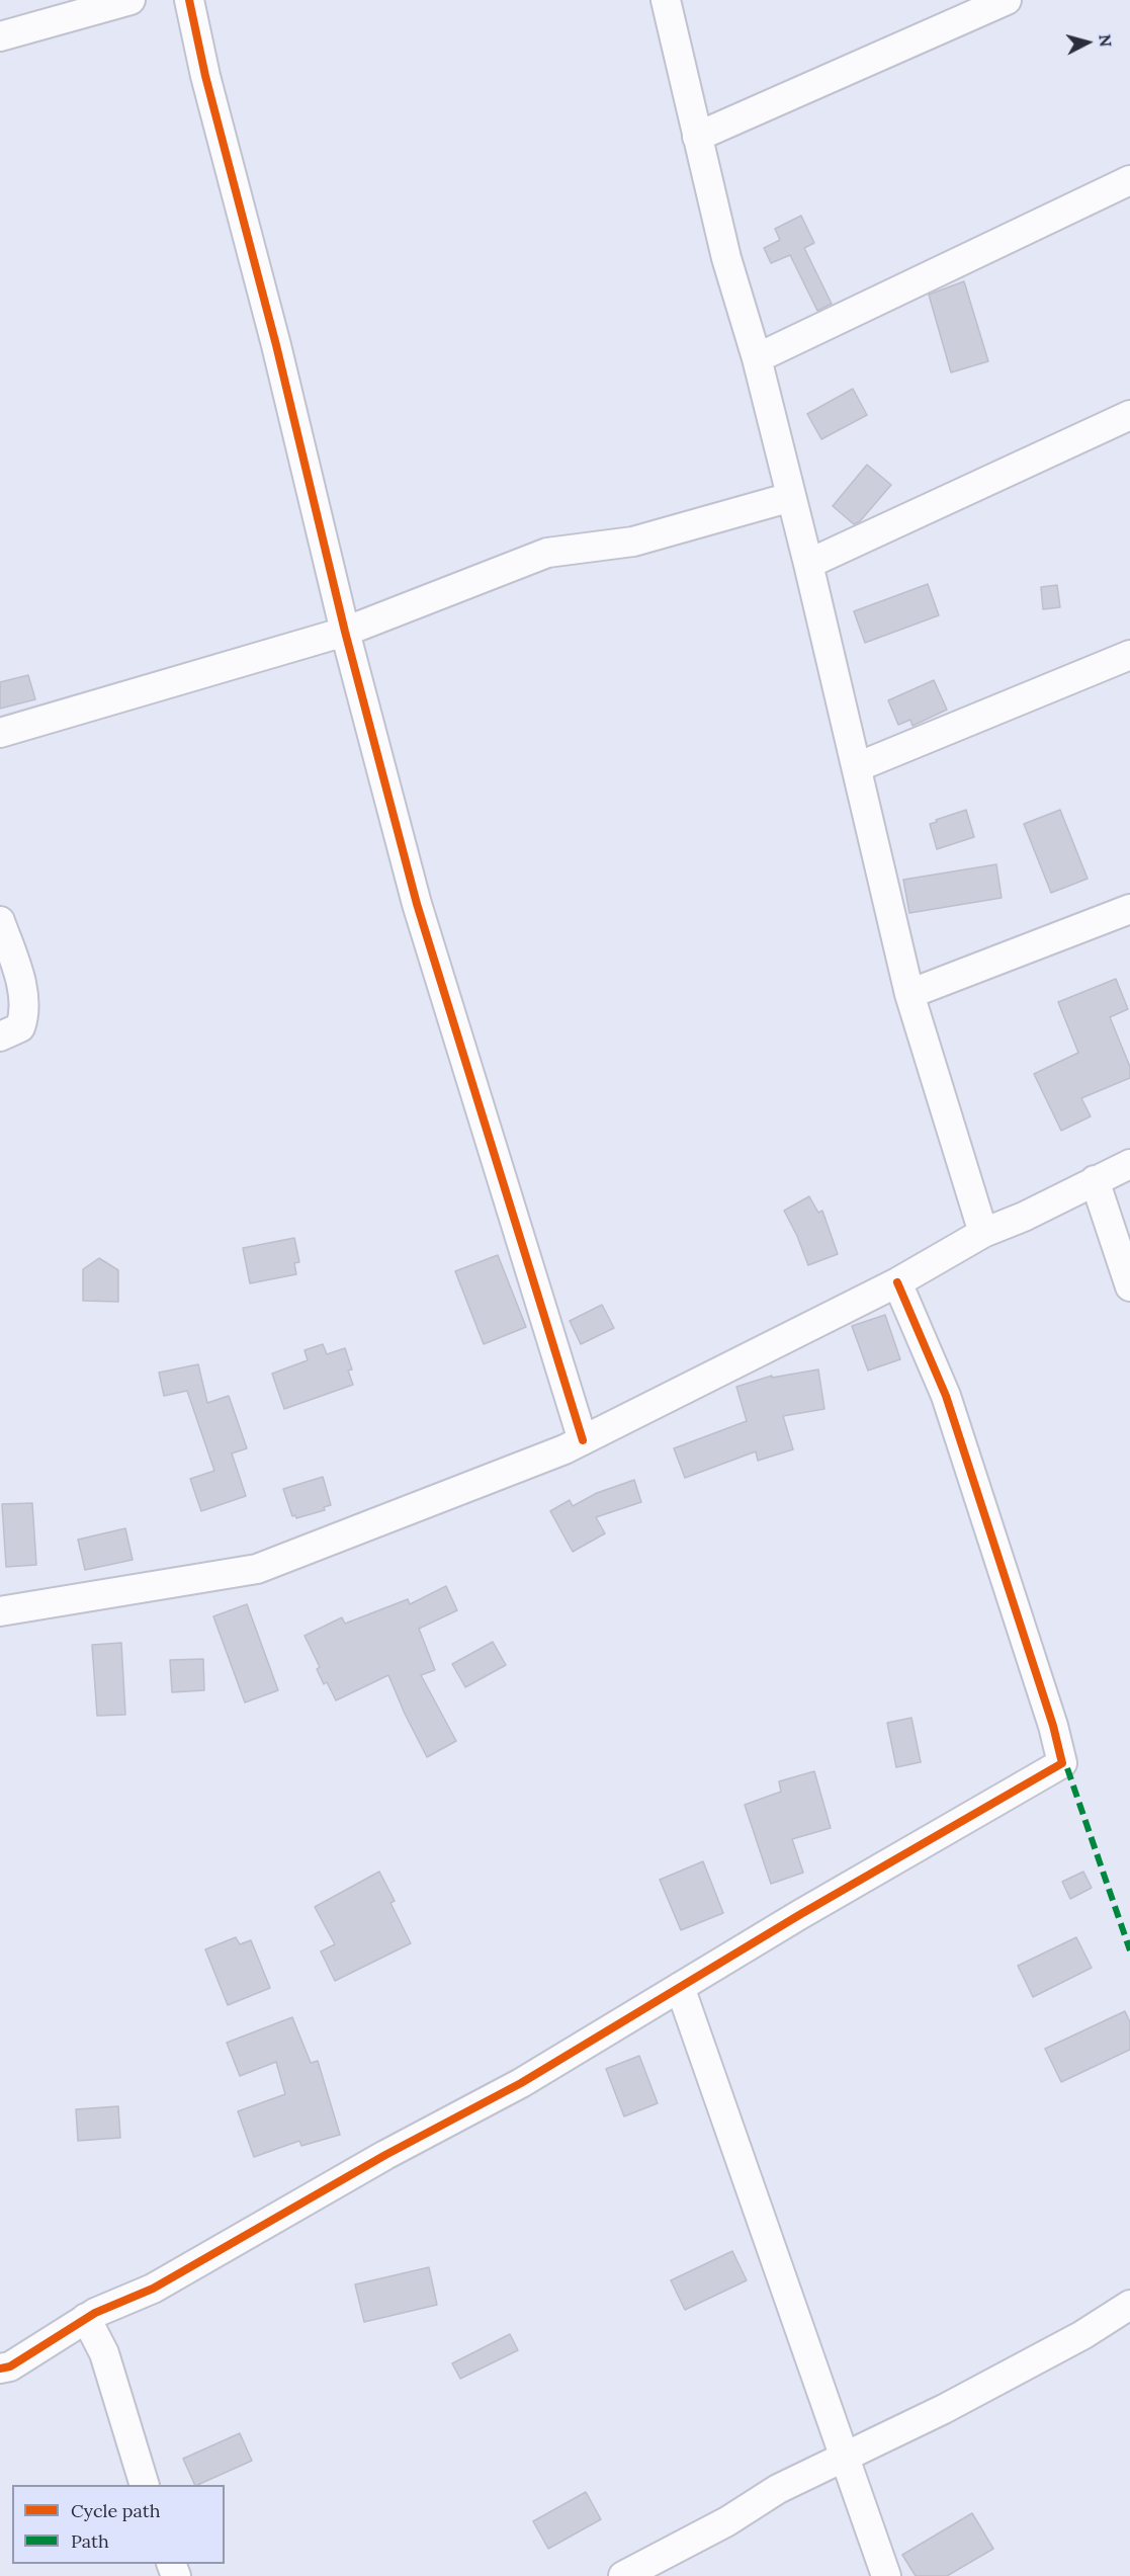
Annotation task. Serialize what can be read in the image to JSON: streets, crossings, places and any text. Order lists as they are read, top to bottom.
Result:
{
  "legend": ["Cycle path", "Path"],
  "north": "right"
}
